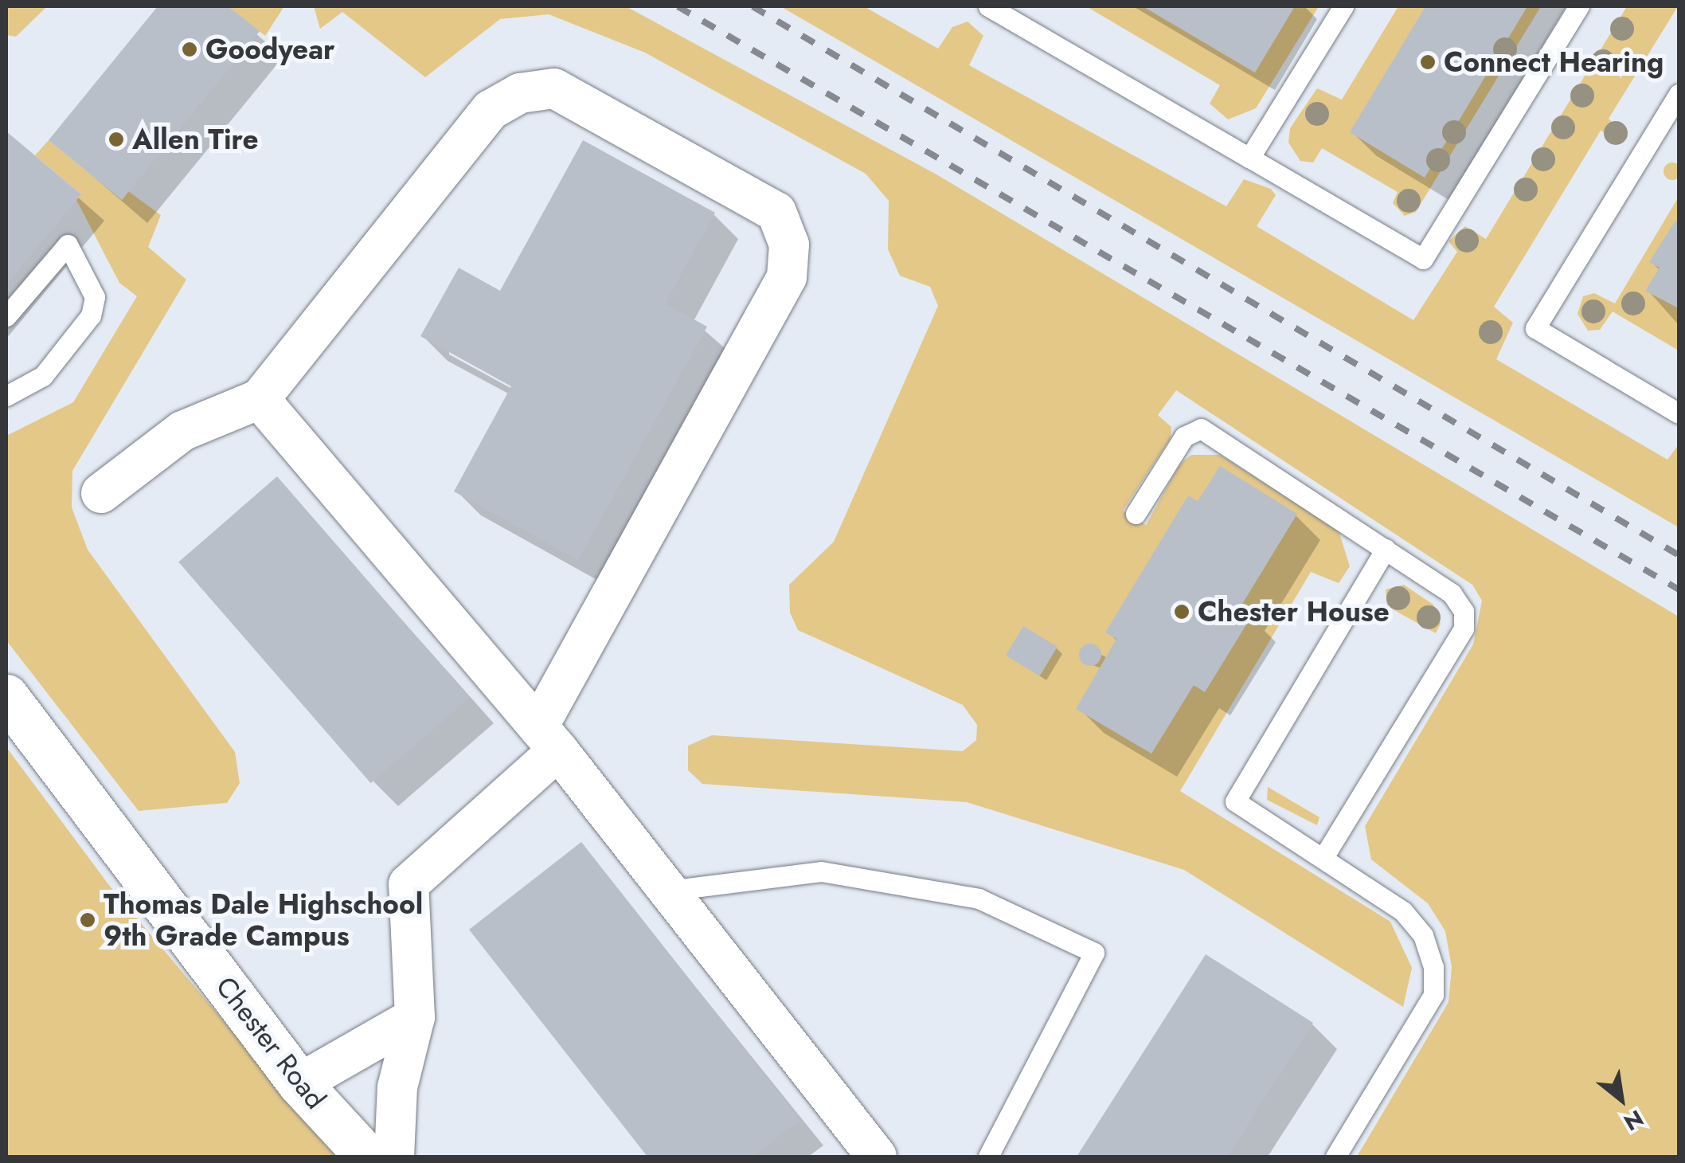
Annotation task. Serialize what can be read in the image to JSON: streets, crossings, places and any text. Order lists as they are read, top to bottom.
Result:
{
  "streets": {
    "main road": ["Chester Road"]
  },
  "places": [
    "Goodyear",
    "Connect Hearing",
    "Allen Tire",
    "Chester House",
    "Thomas Dale Highschool 9th Grade Campus"
  ],
  "north": "bottom right"
}
